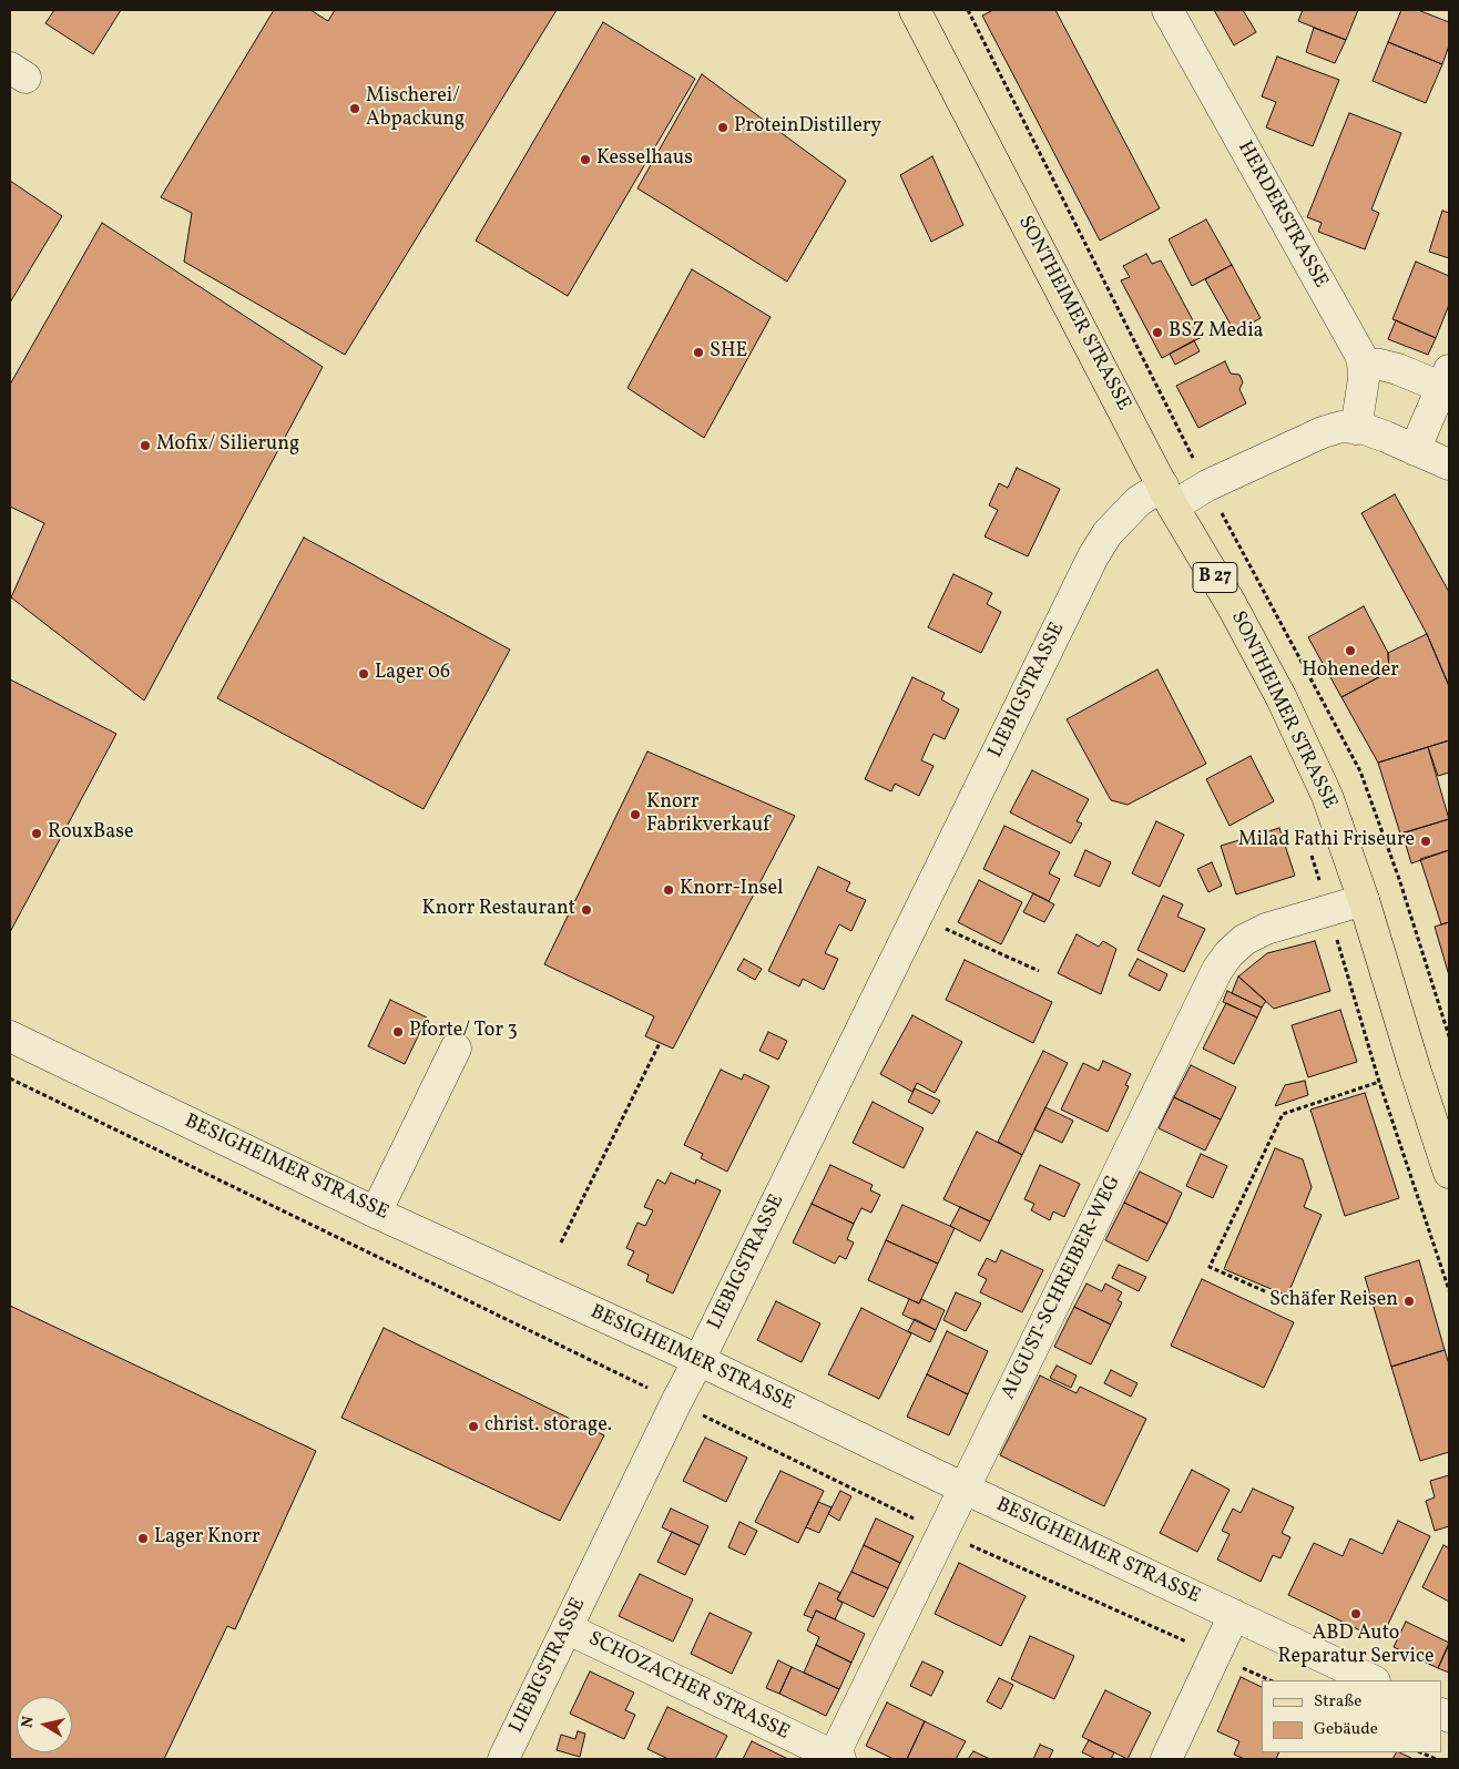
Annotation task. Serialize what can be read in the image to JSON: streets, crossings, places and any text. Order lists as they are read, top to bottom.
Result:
{
  "streets": {
    "main road": ["SONTHEIMER STRASSE", "B 27"],
    "street": [
      "HERDERSTRASSE",
      "LIEBIGSTRASSE",
      "BESIGHEIMER STRASSE",
      "AUGUST-SCHREIBER-WEG",
      "SCHOZACHER STRASSE"
    ]
  },
  "crossings": [
    ["HERDERSTRASSE", "LIEBIGSTRASSE"],
    ["SONTHEIMER STRASSE", "LIEBIGSTRASSE"],
    ["SONTHEIMER STRASSE", "AUGUST-SCHREIBER-WEG"],
    ["LIEBIGSTRASSE", "BESIGHEIMER STRASSE"],
    ["LIEBIGSTRASSE", "SCHOZACHER STRASSE"],
    ["BESIGHEIMER STRASSE", "AUGUST-SCHREIBER-WEG"],
    ["AUGUST-SCHREIBER-WEG", "SCHOZACHER STRASSE"]
  ],
  "places": [
    "Mischerei/ Abpackung",
    "ProteinDistillery",
    "Kesselhaus",
    "BSZ Media",
    "SHE",
    "Mofix/ Silierung",
    "Hoheneder",
    "Lager 06",
    "Knorr Fabrikverkauf",
    "RouxBase",
    "Milad Fathi Friseure",
    "Knorr-Insel",
    "Knorr Restaurant",
    "Pforte/ Tor 3",
    "Schäfer Reisen",
    "christ. storage.",
    "Lager Knorr",
    "ABD Auto Reparatur Service"
  ],
  "legend": ["Straße", "Gebäude"],
  "north": "left"
}
